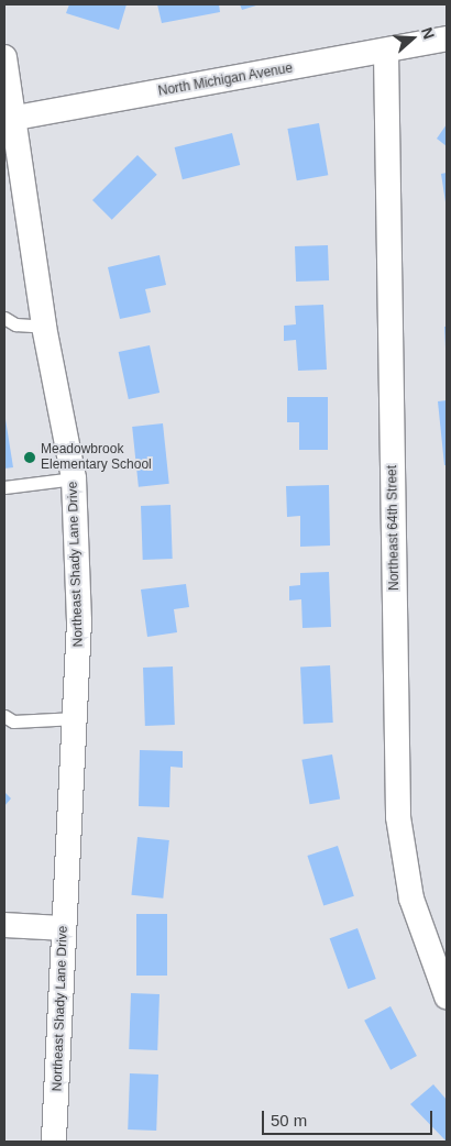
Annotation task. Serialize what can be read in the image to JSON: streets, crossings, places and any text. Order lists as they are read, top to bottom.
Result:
{
  "streets": {
    "street": ["North Michigan Avenue", "Northeast 64th Street", "Northeast Shady Lane Drive"]
  },
  "crossings": [
    ["North Michigan Avenue", "Northeast 64th Street"],
    ["North Michigan Avenue", "Northeast Shady Lane Drive"]
  ],
  "places": ["Meadowbrook Elementary School"],
  "scale_bar": "50 m",
  "north": "right"
}
